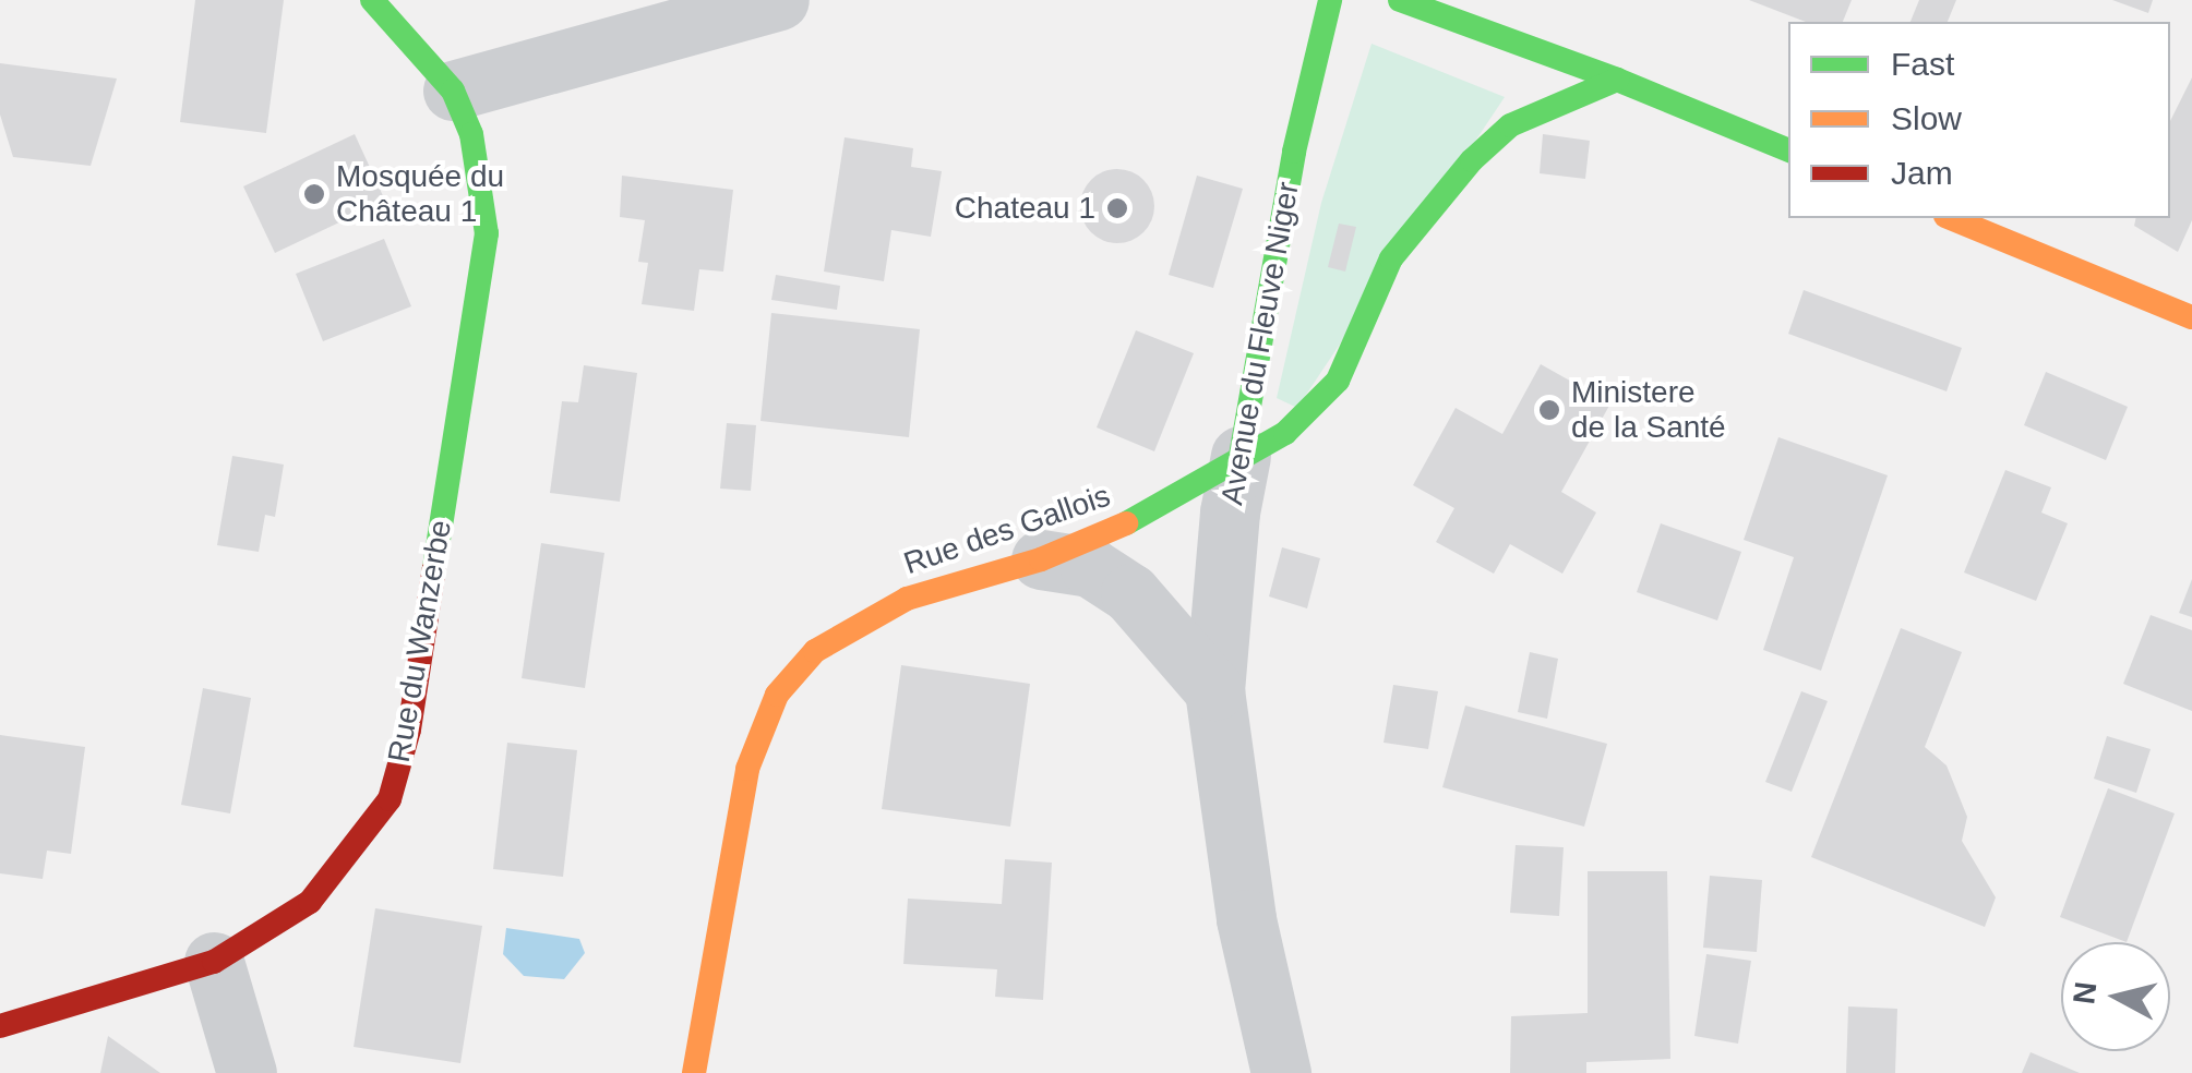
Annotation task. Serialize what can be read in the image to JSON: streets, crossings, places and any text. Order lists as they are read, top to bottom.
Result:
{
  "streets": {
    "street": ["Avenue du Fleuve Niger", "Rue des Gallois", "Rue du Wanzerbe"]
  },
  "crossings": [
    ["Avenue du Fleuve Niger", "Rue des Gallois"]
  ],
  "places": ["Mosquée du Château 1", "Chateau 1", "Ministere de la Santé"],
  "legend": ["Fast", "Slow", "Jam"],
  "north": "left"
}
